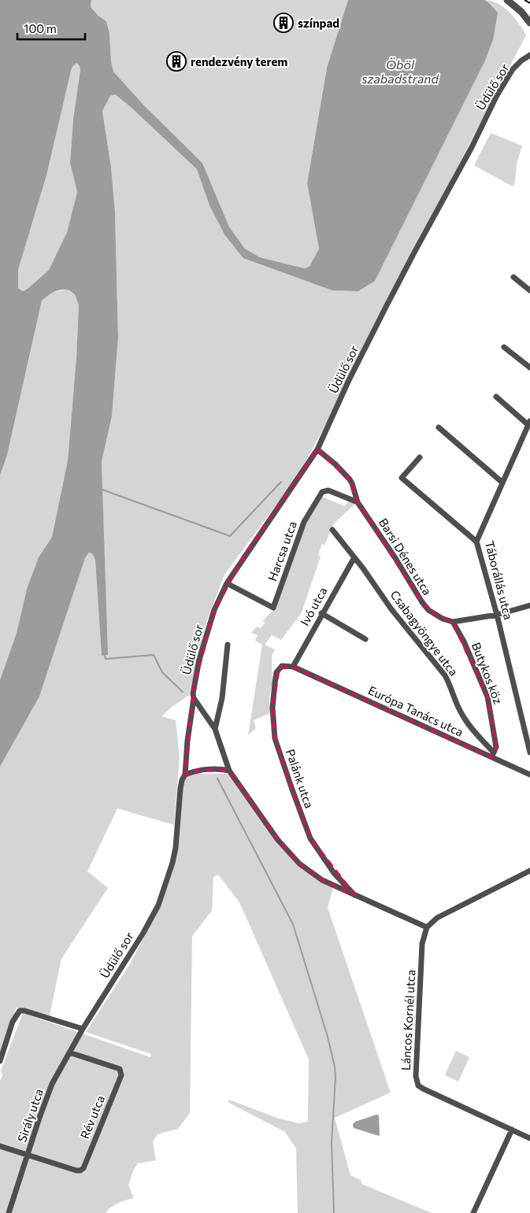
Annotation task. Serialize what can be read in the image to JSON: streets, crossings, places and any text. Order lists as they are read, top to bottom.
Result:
{
  "streets": {
    "street": [
      "Üdülő sor",
      "Harcsa utca",
      "Barsi Dénes utca",
      "Táborállás utca",
      "Ivó utca",
      "Csabagyöngye utca",
      "Butykos köz",
      "Európa Tanács utca",
      "Palánk utca",
      "Láncos Kornél utca",
      "Sirály utca",
      "Rév utca"
    ]
  },
  "crossings": [
    ["Üdülő sor", "Harcsa utca"],
    ["Üdülő sor", "Barsi Dénes utca"],
    ["Üdülő sor", "Sirály utca"],
    ["Harcsa utca", "Barsi Dénes utca"],
    ["Barsi Dénes utca", "Butykos köz"],
    ["Ivó utca", "Csabagyöngye utca"],
    ["Ivó utca", "Európa Tanács utca"],
    ["Ivó utca", "Palánk utca"],
    ["Csabagyöngye utca", "Butykos köz"],
    ["Csabagyöngye utca", "Európa Tanács utca"],
    ["Butykos köz", "Európa Tanács utca"],
    ["Európa Tanács utca", "Palánk utca"],
    ["Sirály utca", "Rév utca"]
  ],
  "water": ["Öböl szabadstrand"],
  "places": {
    "building": ["színpad", "rendezvény terem"]
  },
  "scale_bar": "100 m"
}
